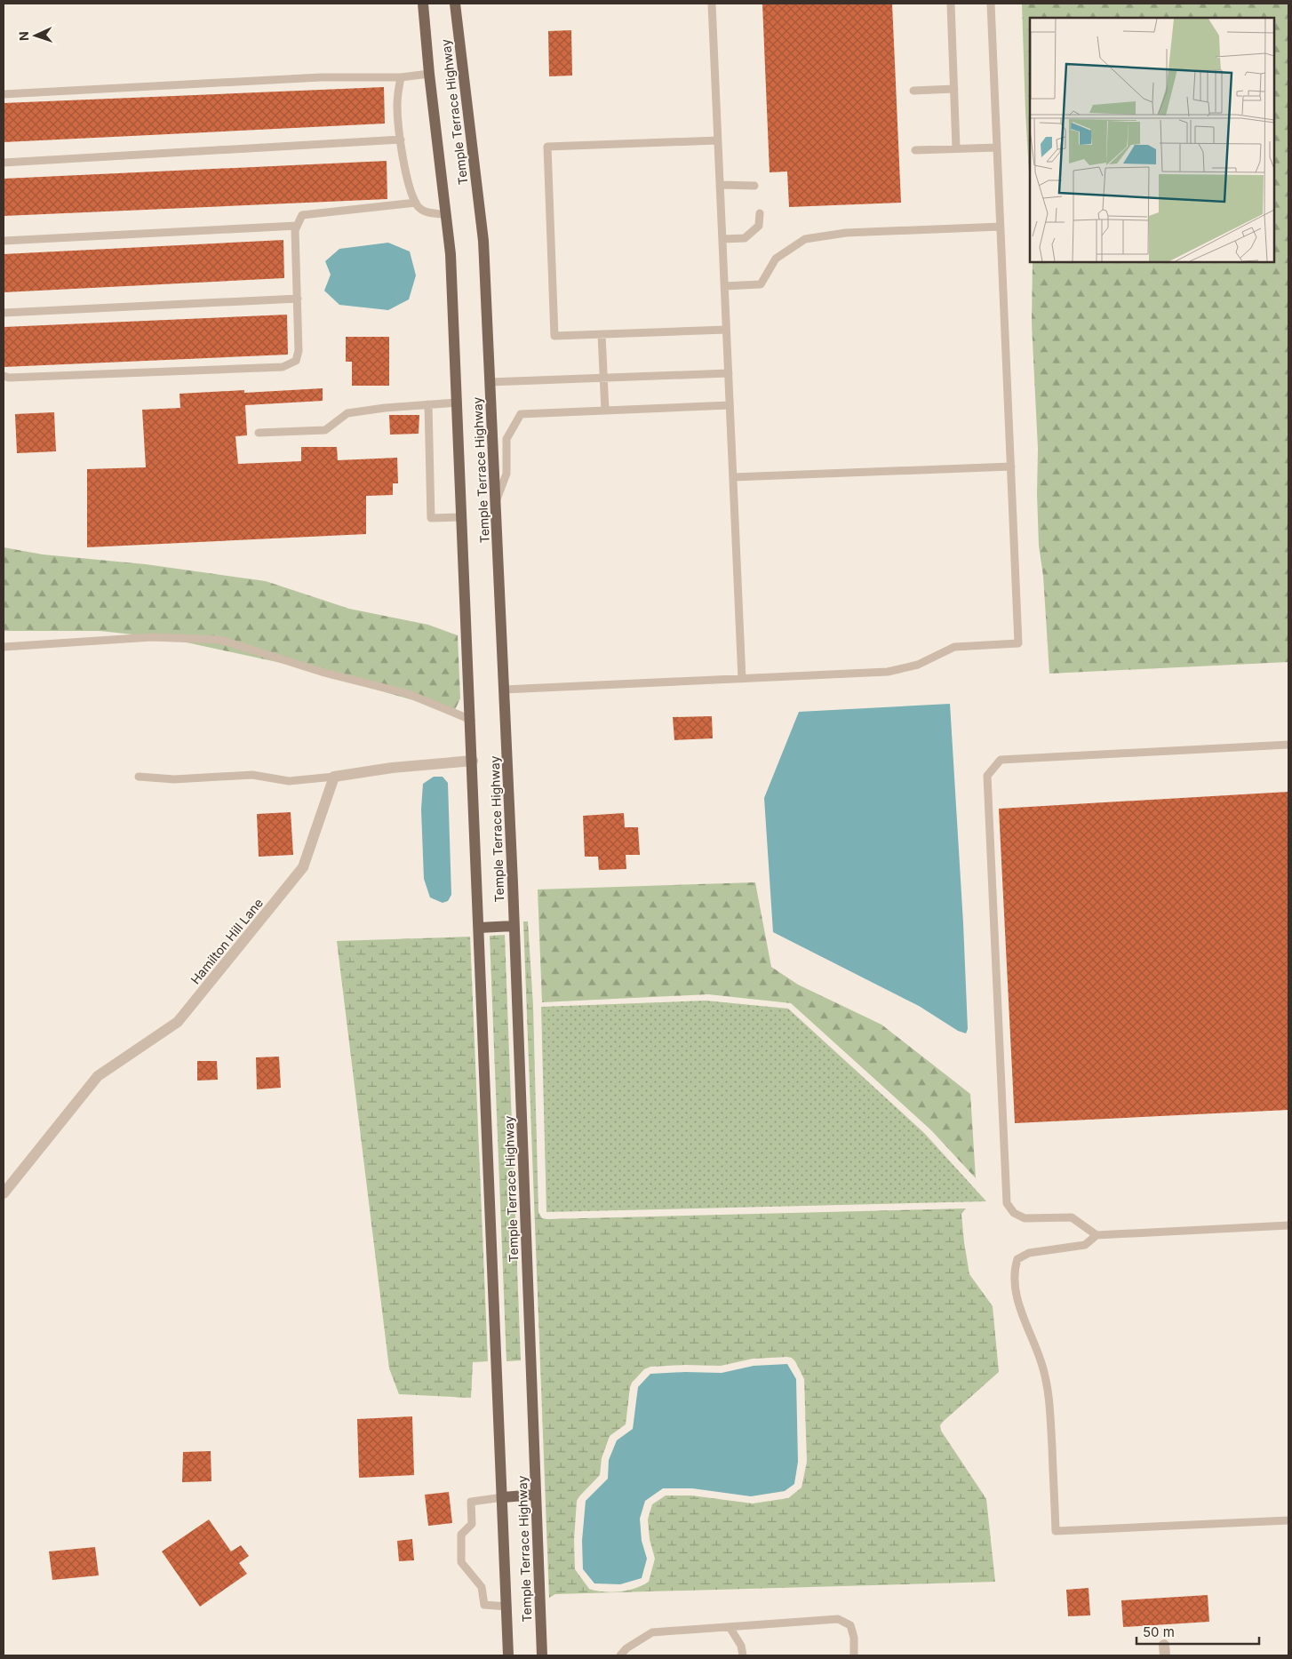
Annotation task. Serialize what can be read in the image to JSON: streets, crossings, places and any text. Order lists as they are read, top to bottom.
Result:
{
  "streets": {
    "main road": ["Temple Terrace Highway"],
    "street": ["Hamilton Hill Lane"]
  },
  "scale_bar": "50 m",
  "north": "left"
}
